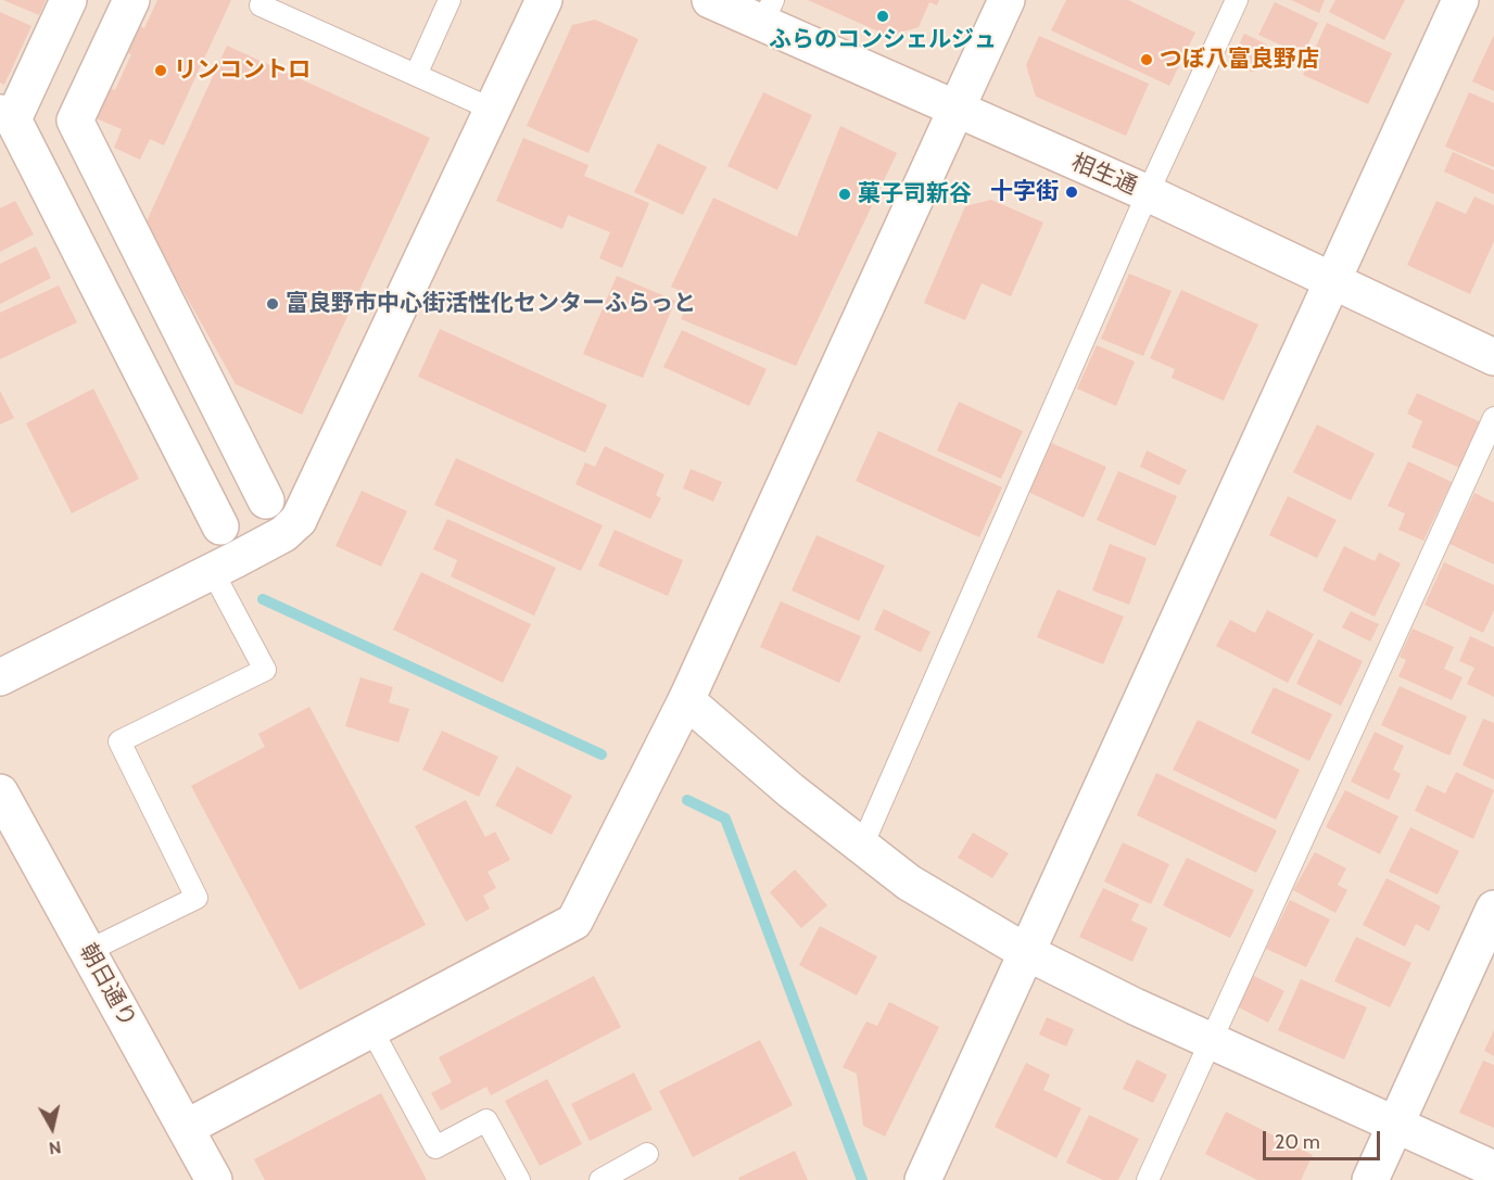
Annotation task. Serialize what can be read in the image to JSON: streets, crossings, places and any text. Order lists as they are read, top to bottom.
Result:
{
  "streets": {
    "street": ["相生通", "朝日通り"]
  },
  "places": [
    "ふらのコンシェルジュ",
    "つぼ八富良野店",
    "リンコントロ",
    "十字街",
    "菓子司新谷",
    "富良野市中心街活性化センターふらっと"
  ],
  "scale_bar": "20 m",
  "north": "bottom"
}
